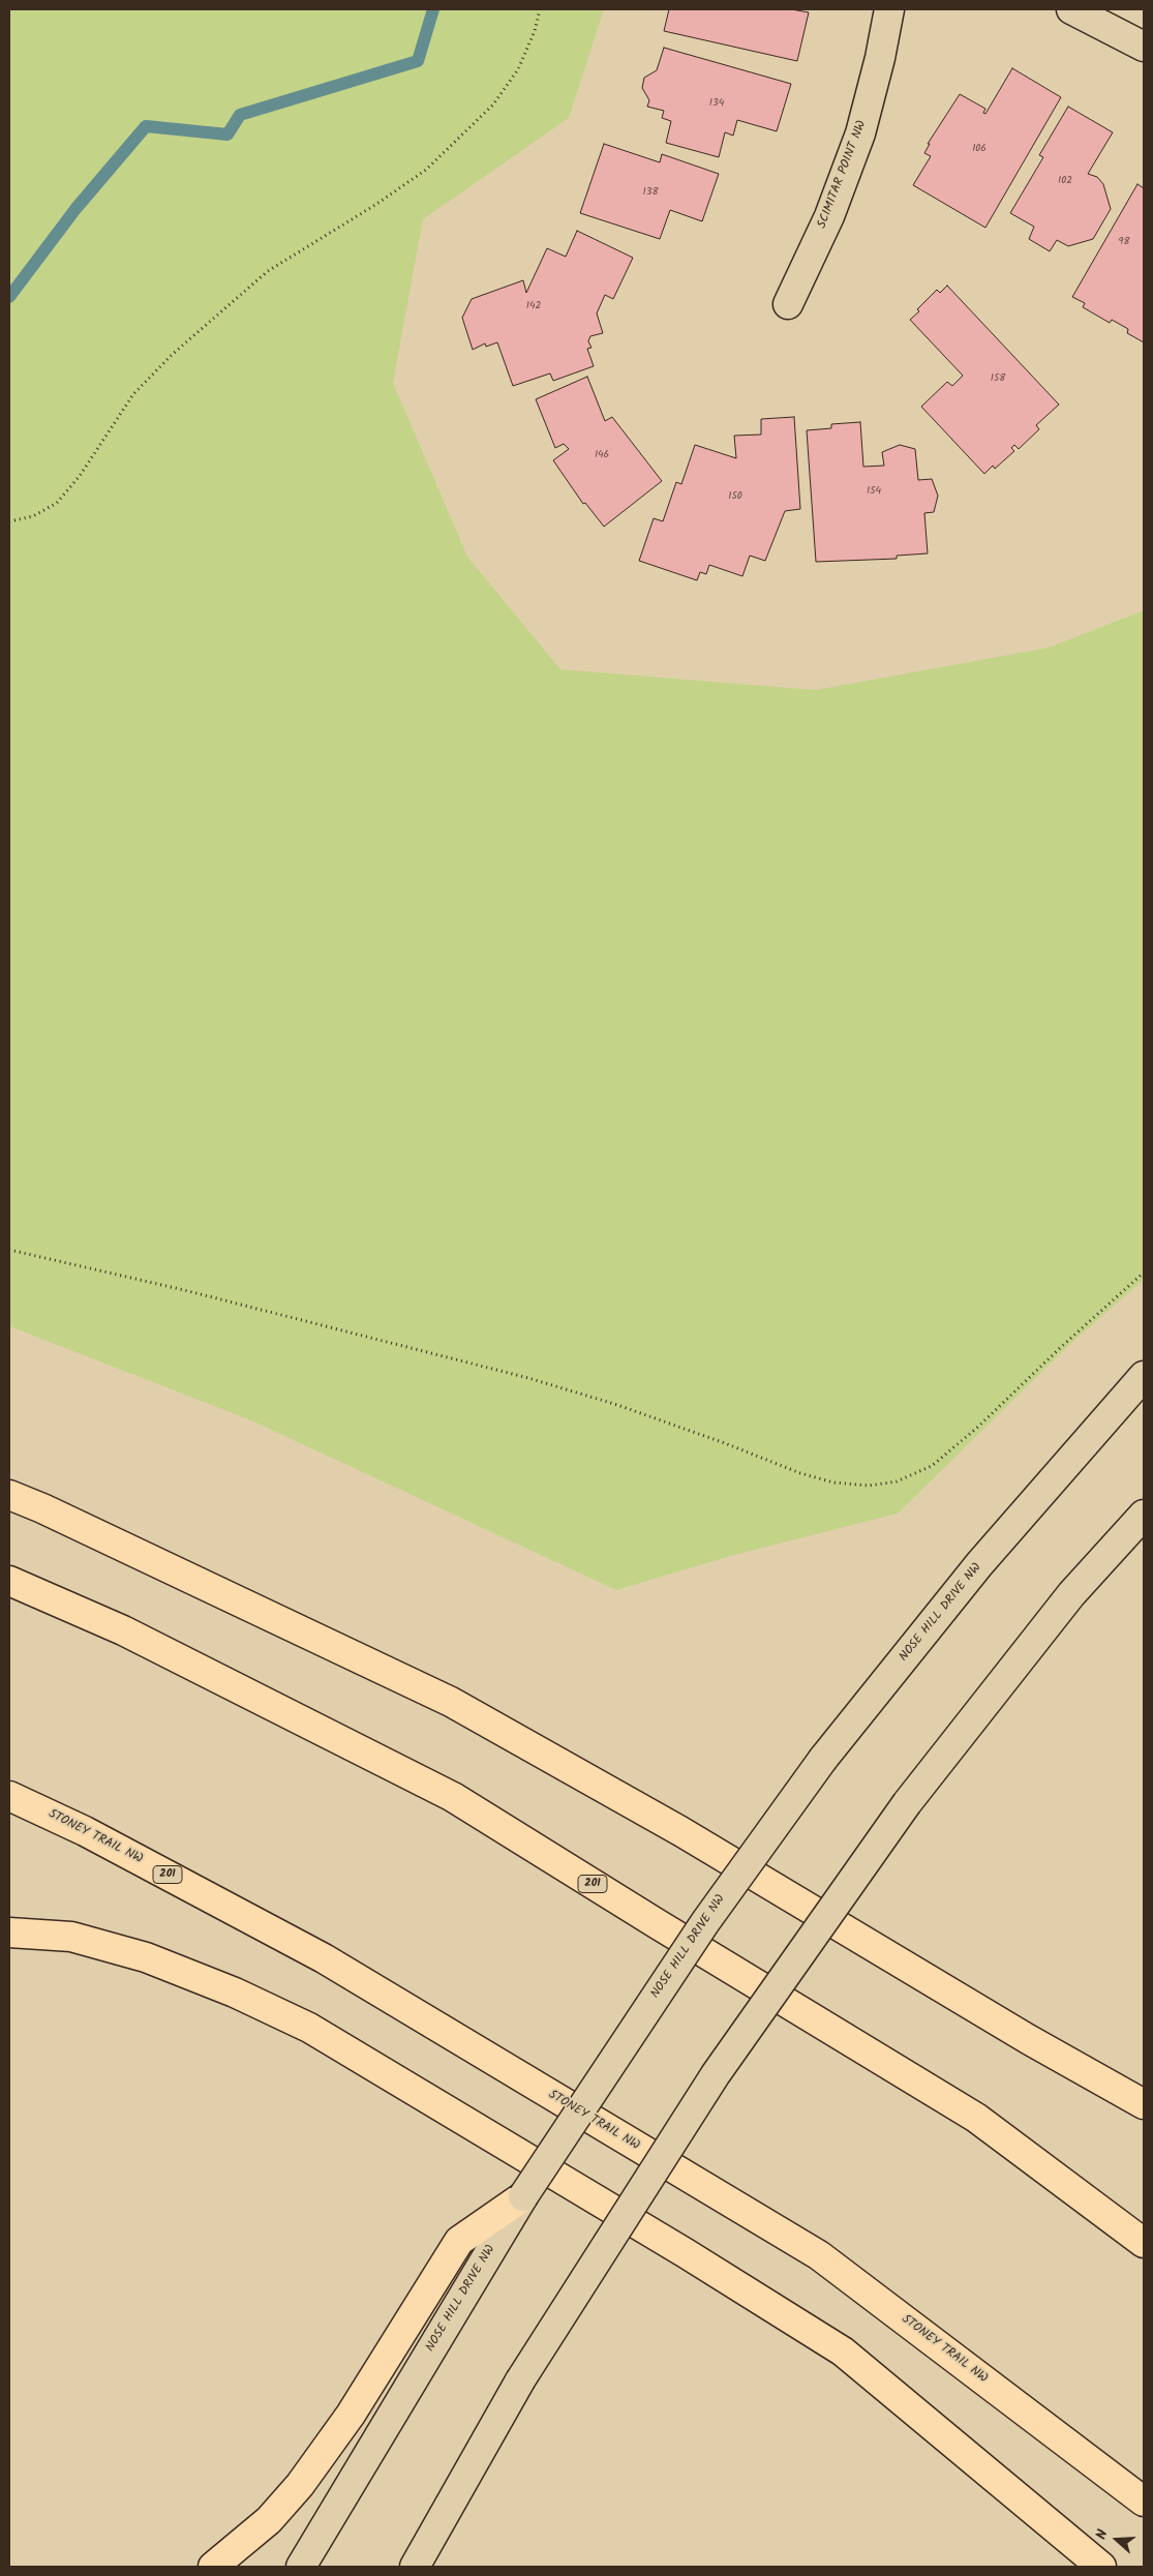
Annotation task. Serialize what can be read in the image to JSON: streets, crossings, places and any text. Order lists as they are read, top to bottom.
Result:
{
  "streets": {
    "highway": ["STONEY TRAIL NW", "201"],
    "main road": ["SCIMITAR POINT NW", "NOSE HILL DRIVE NW"]
  },
  "house_numbers": [
    "134",
    "106",
    "102",
    "138",
    "98",
    "142",
    "158",
    "146",
    "154",
    "150"
  ],
  "north": "left"
}
